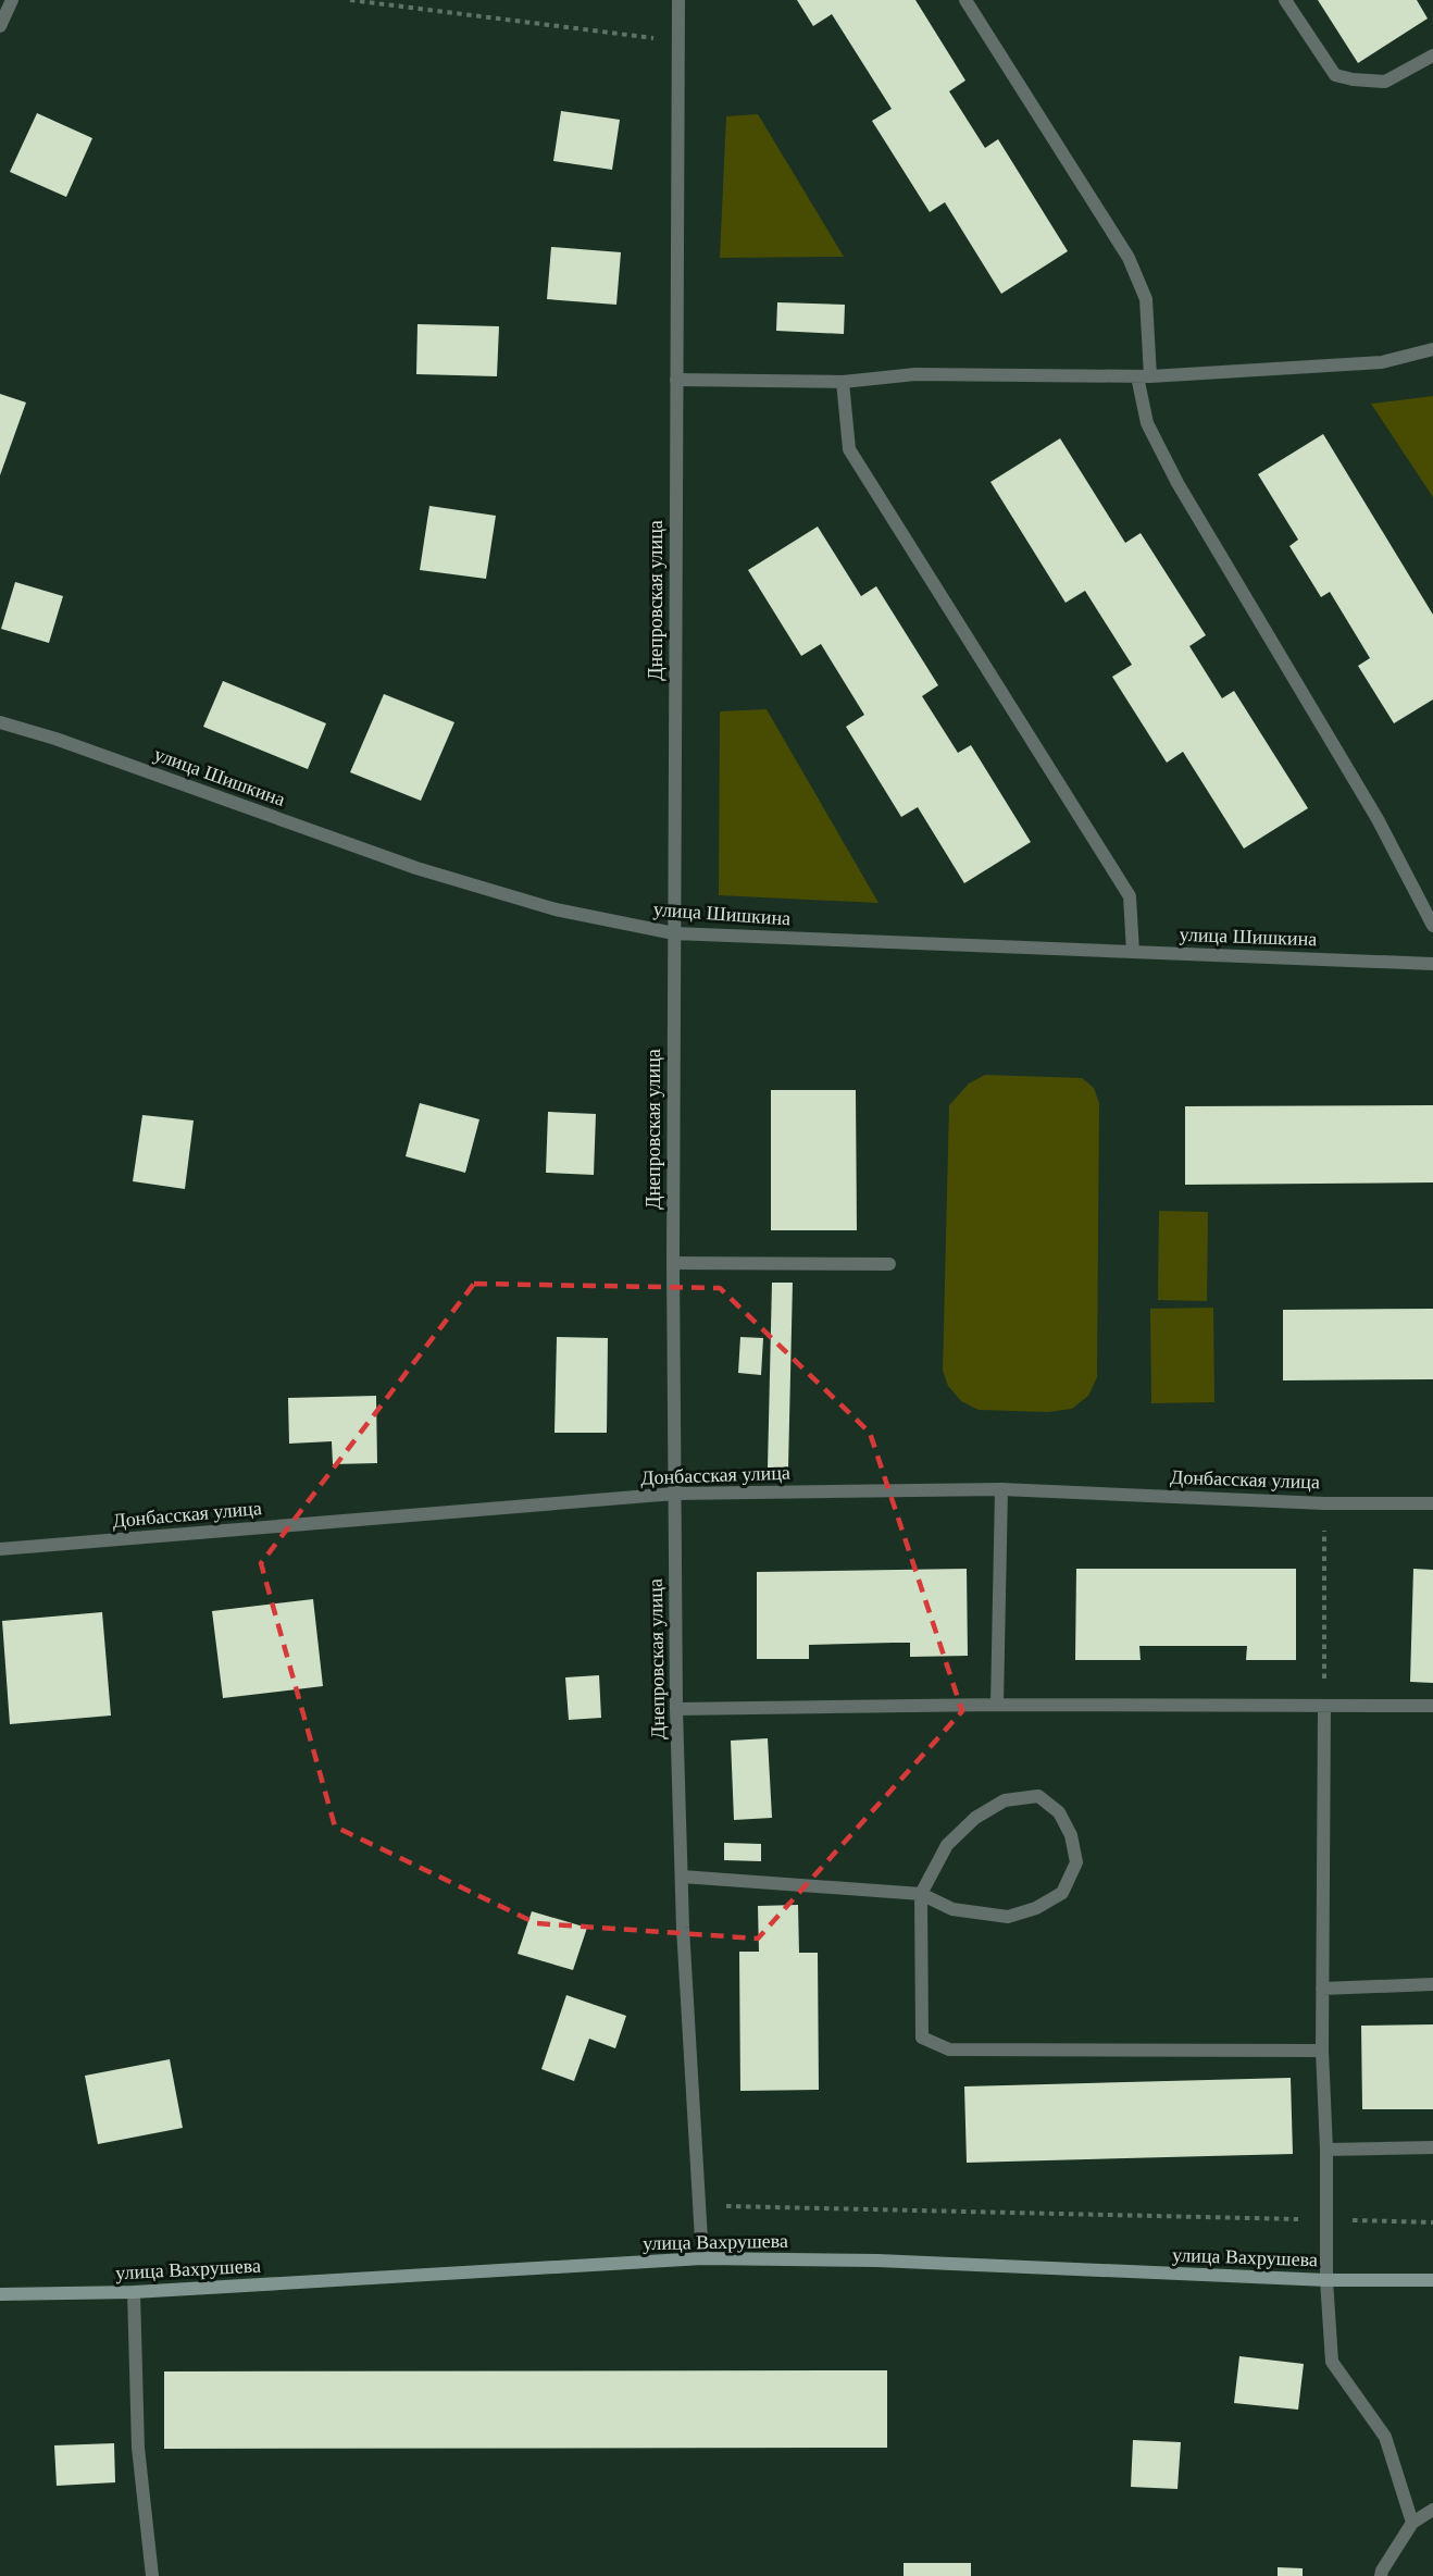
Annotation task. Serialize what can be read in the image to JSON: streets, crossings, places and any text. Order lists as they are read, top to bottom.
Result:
{
  "streets": {
    "main road": ["улица Вахрушева"],
    "street": ["Днепровская улица", "улица Шишкина", "Донбасская улица"]
  },
  "crossings": [
    ["Днепровская улица", "улица Шишкина"],
    ["Днепровская улица", "Донбасская улица"],
    ["Днепровская улица", "улица Вахрушева"]
  ]
}
